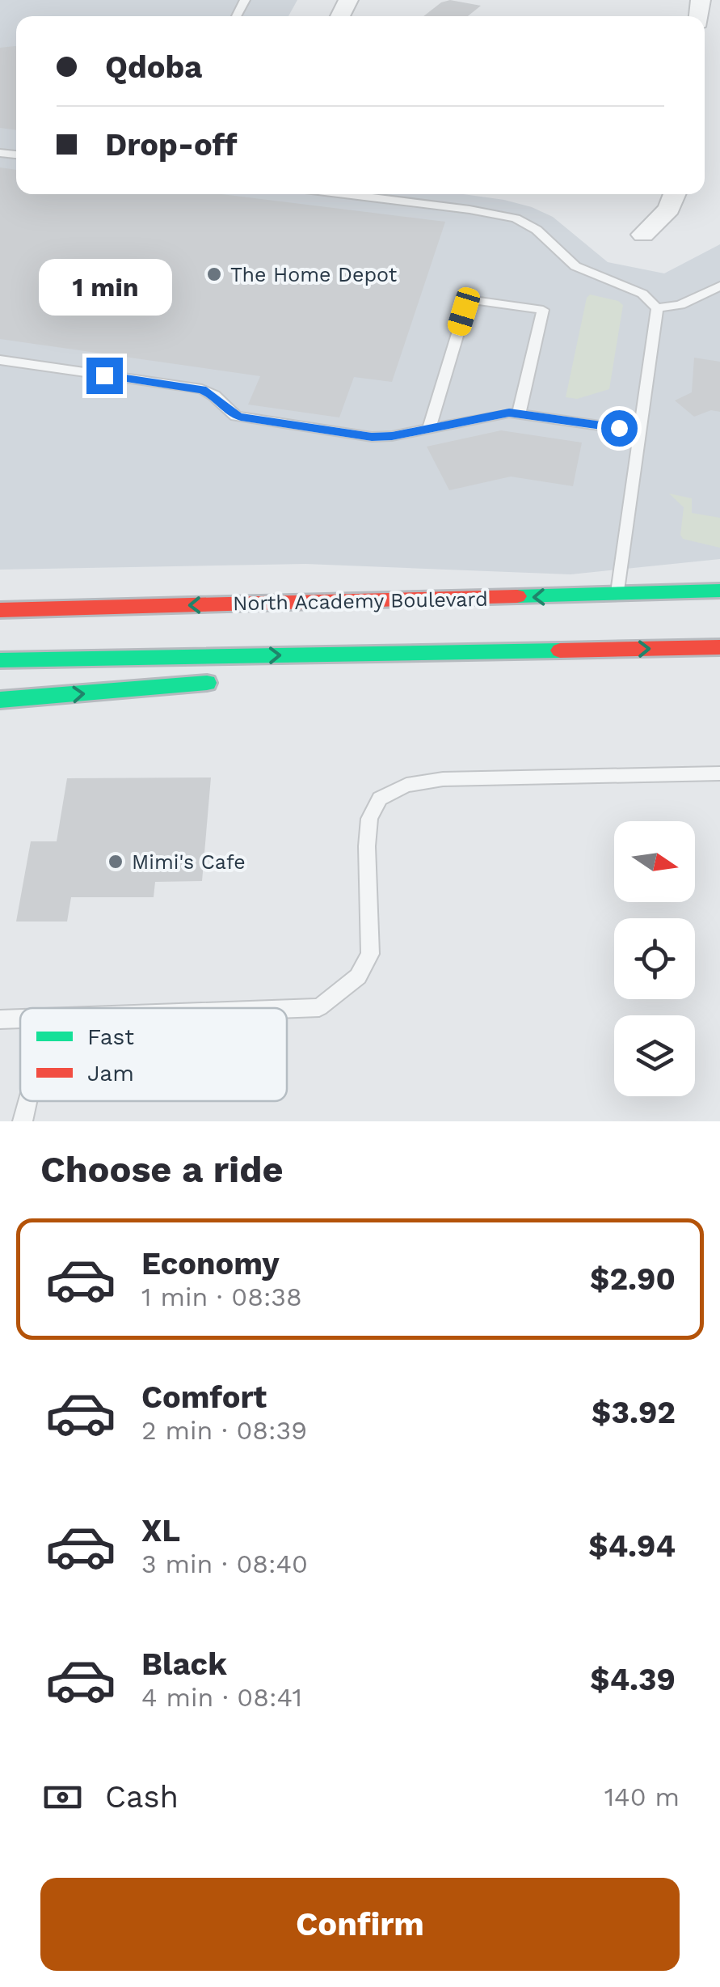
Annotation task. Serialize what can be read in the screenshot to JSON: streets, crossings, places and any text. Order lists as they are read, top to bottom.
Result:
{
  "streets": {
    "highway": ["North Academy Boulevard"]
  },
  "places": ["The Home Depot", "Mimi's Cafe"],
  "legend": ["Fast", "Jam"],
  "north": "right",
  "page": {
    "banner": ["Qdoba", "Drop-off"],
    "bubble": "1 min",
    "heading": "Choose a ride",
    "list": [
      {
        "name": "Economy",
        "note": "1 min · 08:38",
        "value": "$2.90"
      },
      {
        "name": "Comfort",
        "note": "2 min · 08:39",
        "value": "$3.92"
      },
      {
        "name": "XL",
        "note": "3 min · 08:40",
        "value": "$4.94"
      },
      {
        "name": "Black",
        "note": "4 min · 08:41",
        "value": "$4.39"
      }
    ],
    "pay": ["Cash", "140 m"],
    "buttons": "Confirm"
  }
}
